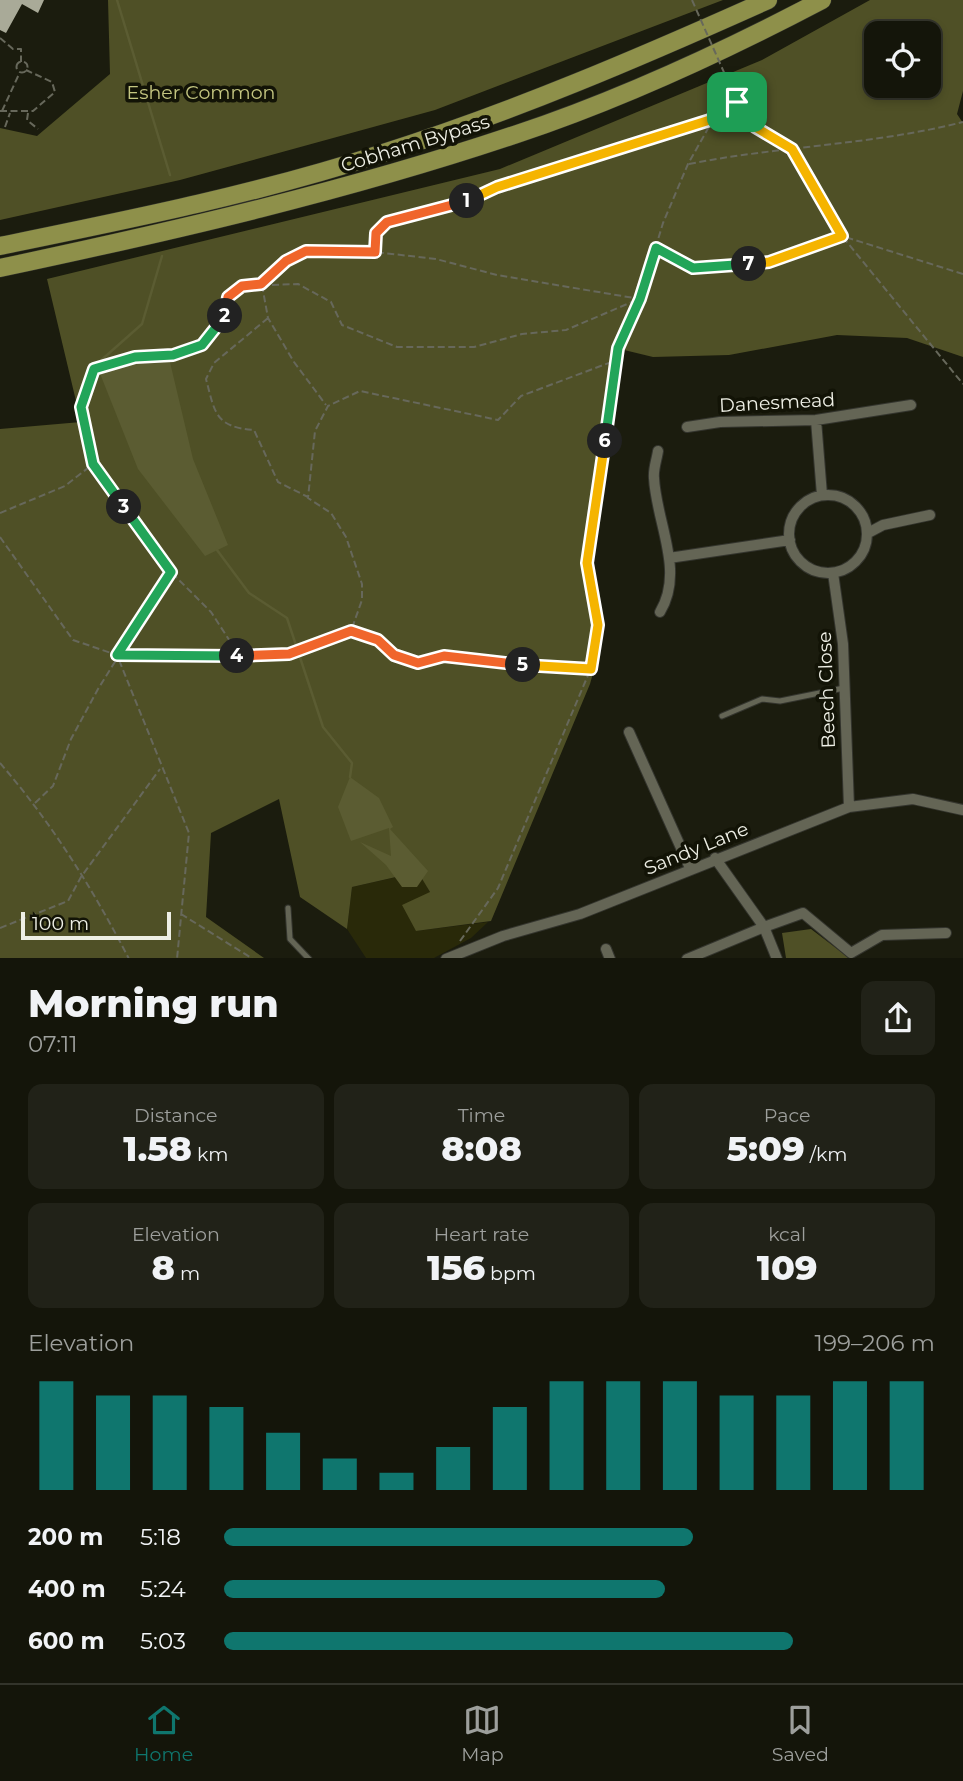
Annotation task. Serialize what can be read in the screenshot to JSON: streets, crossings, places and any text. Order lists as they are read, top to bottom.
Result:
{
  "streets": {
    "highway": ["Cobham Bypass"],
    "street": ["Danesmead", "Beech Close", "Sandy Lane"]
  },
  "crossings": [
    ["Beech Close", "Sandy Lane"]
  ],
  "parks": ["Esher Common"],
  "scale_bar": "100 m",
  "page": {
    "pins": [
      "1",
      "7",
      "2",
      "6",
      "3",
      "4",
      "5"
    ],
    "scale": "100 m",
    "heading": ["Morning run", "07:11"],
    "stats": [
      ["Distance", "1.58 km"],
      ["Time", "8:08"],
      ["Pace", "5:09 /km"],
      ["Elevation", "8 m"],
      ["Heart rate", "156 bpm"],
      ["kcal", "109"]
    ],
    "chart": ["Elevation", "199–206 m"],
    "list": [
      {
        "name": "200 m",
        "note": "5:18"
      },
      {
        "name": "400 m",
        "note": "5:24"
      },
      {
        "name": "600 m",
        "note": "5:03"
      }
    ],
    "tabs": ["Home", "Map", "Saved"]
  }
}
